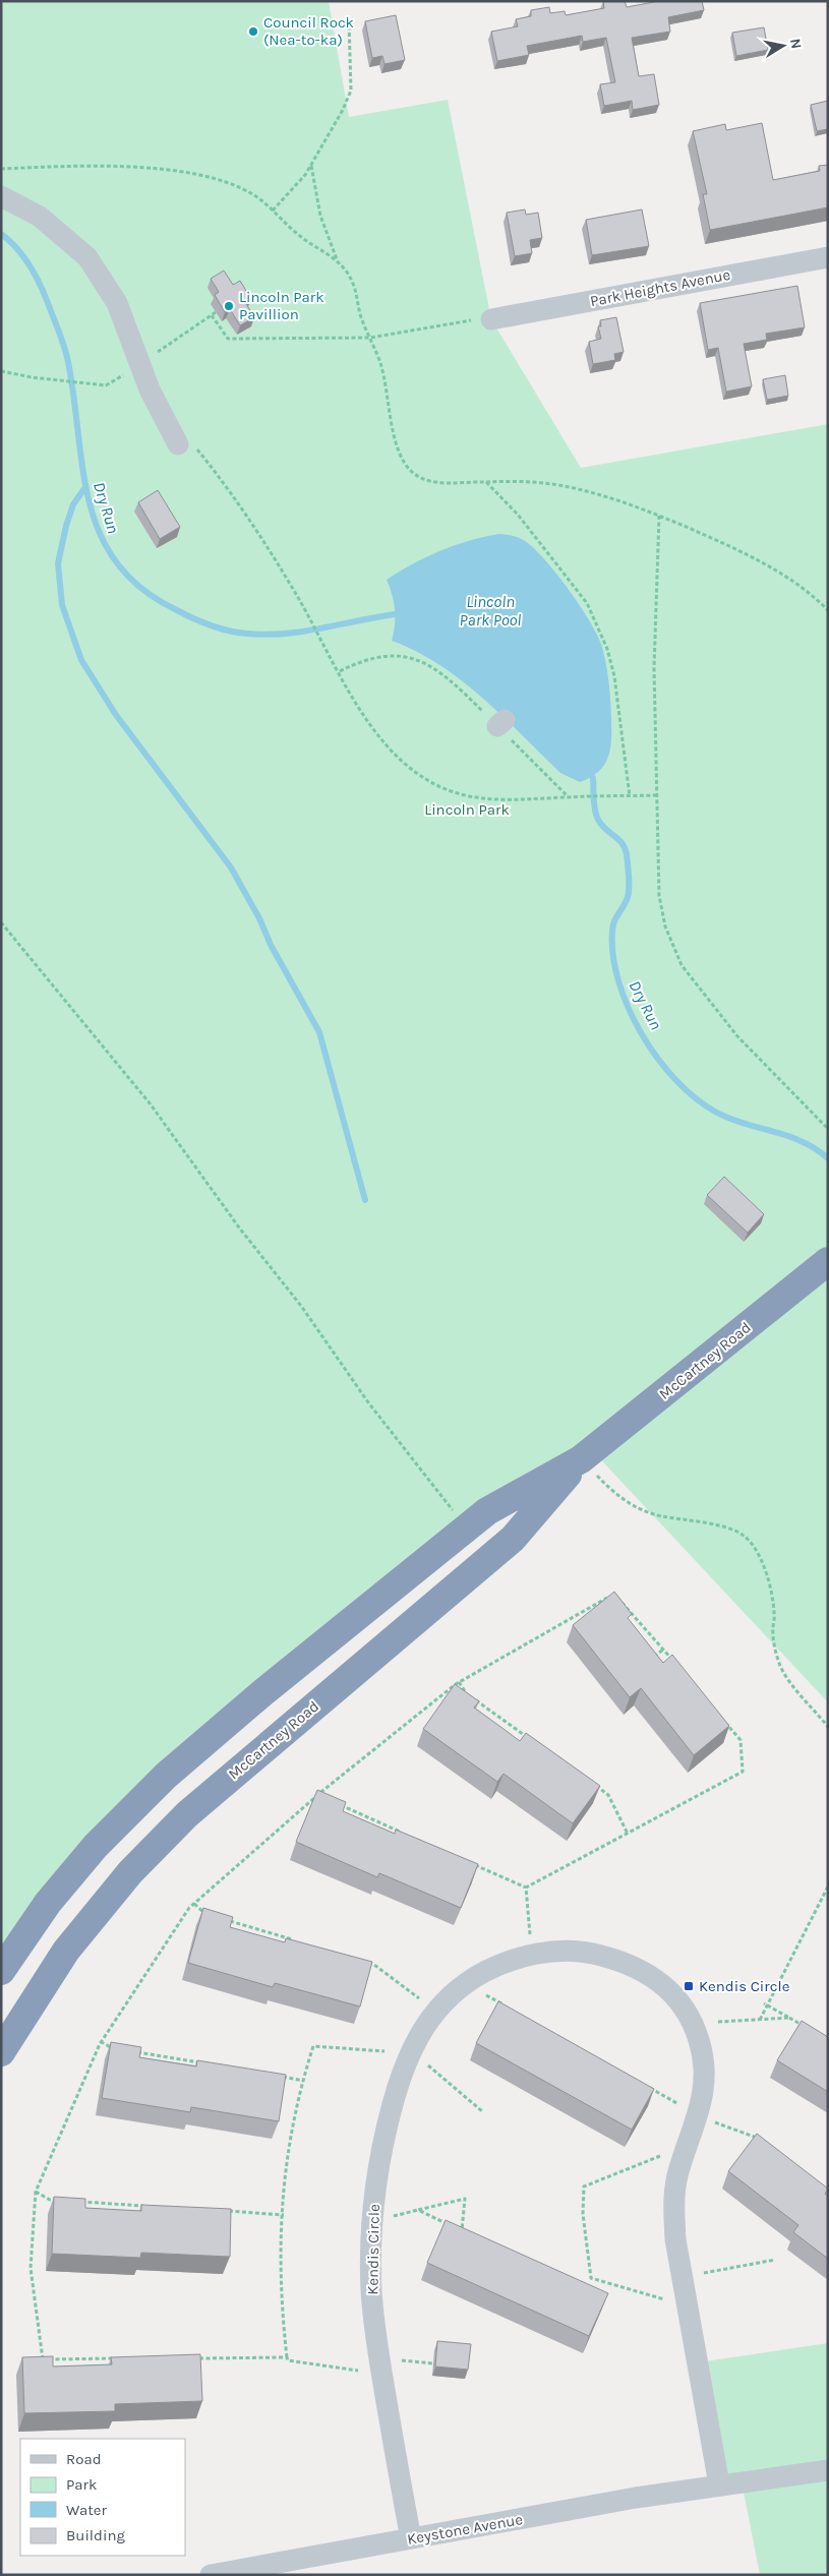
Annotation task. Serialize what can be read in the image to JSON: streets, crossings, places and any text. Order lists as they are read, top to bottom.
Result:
{
  "streets": {
    "highway": ["McCartney Road"],
    "street": ["Park Heights Avenue", "Kendis Circle", "Keystone Avenue"]
  },
  "crossings": [
    ["Kendis Circle", "Keystone Avenue"]
  ],
  "water": ["Dry Run", "Lincoln Park Pool"],
  "parks": ["Lincoln Park"],
  "places": {
    "other": ["Council Rock (Nea-to-ka)", "Lincoln Park Pavillion"],
    "transit": ["Kendis Circle"]
  },
  "legend": [
    "Road",
    "Park",
    "Water",
    "Building"
  ],
  "north": "right"
}
